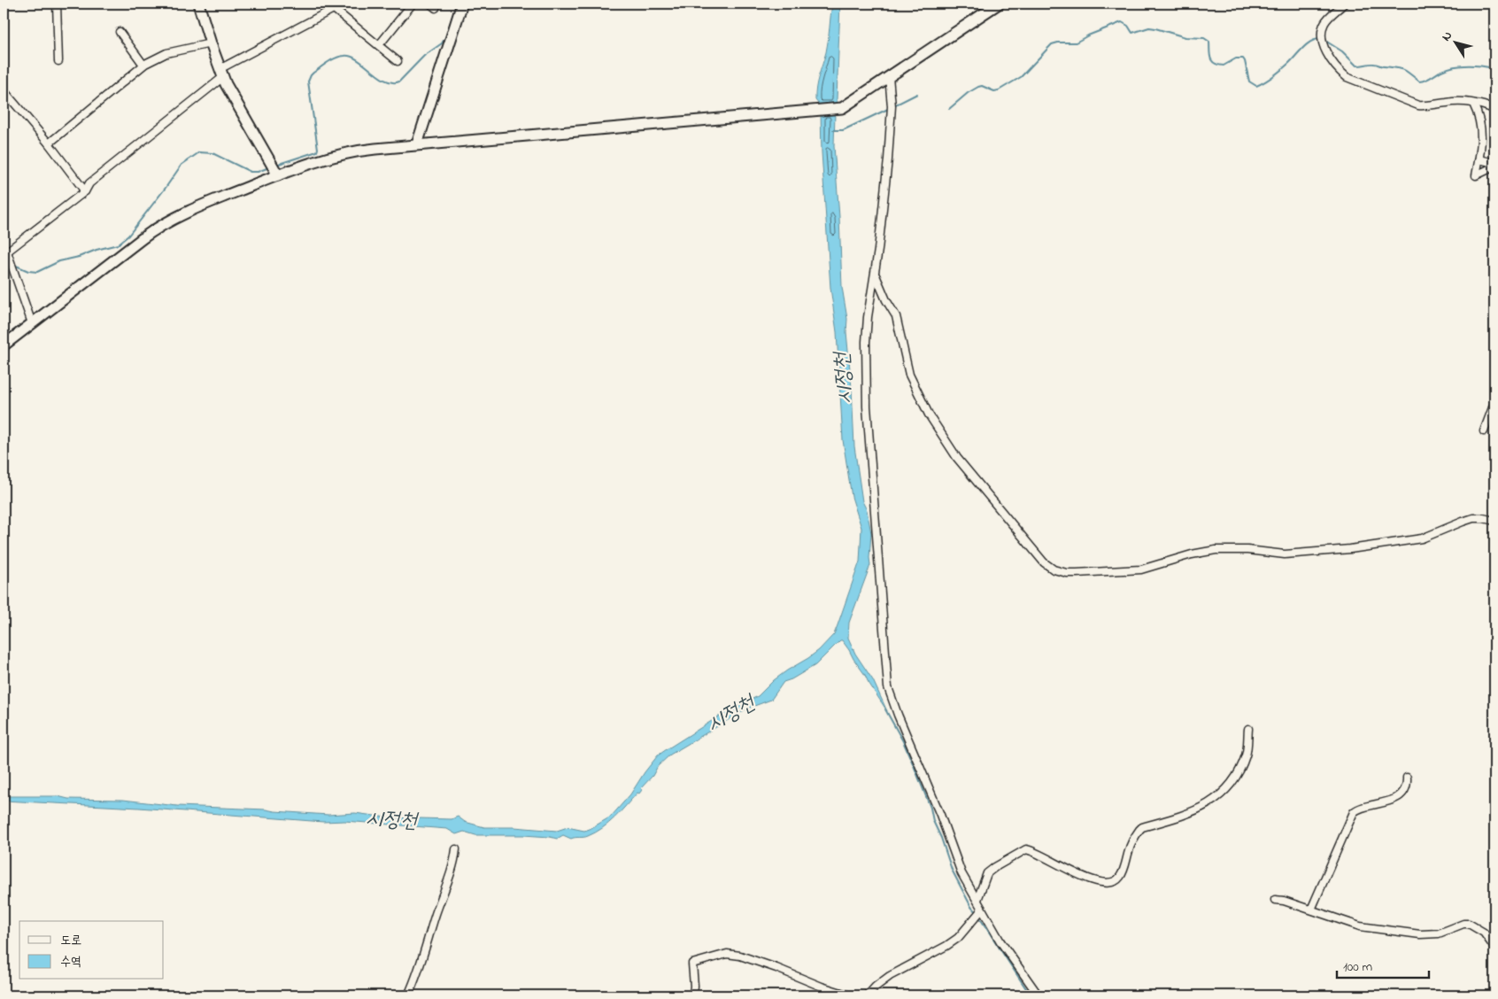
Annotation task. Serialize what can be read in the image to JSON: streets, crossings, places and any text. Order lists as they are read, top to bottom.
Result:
{
  "water": ["시정천"],
  "legend": ["도로", "수역"],
  "scale_bar": "100 m",
  "north": "top left"
}
